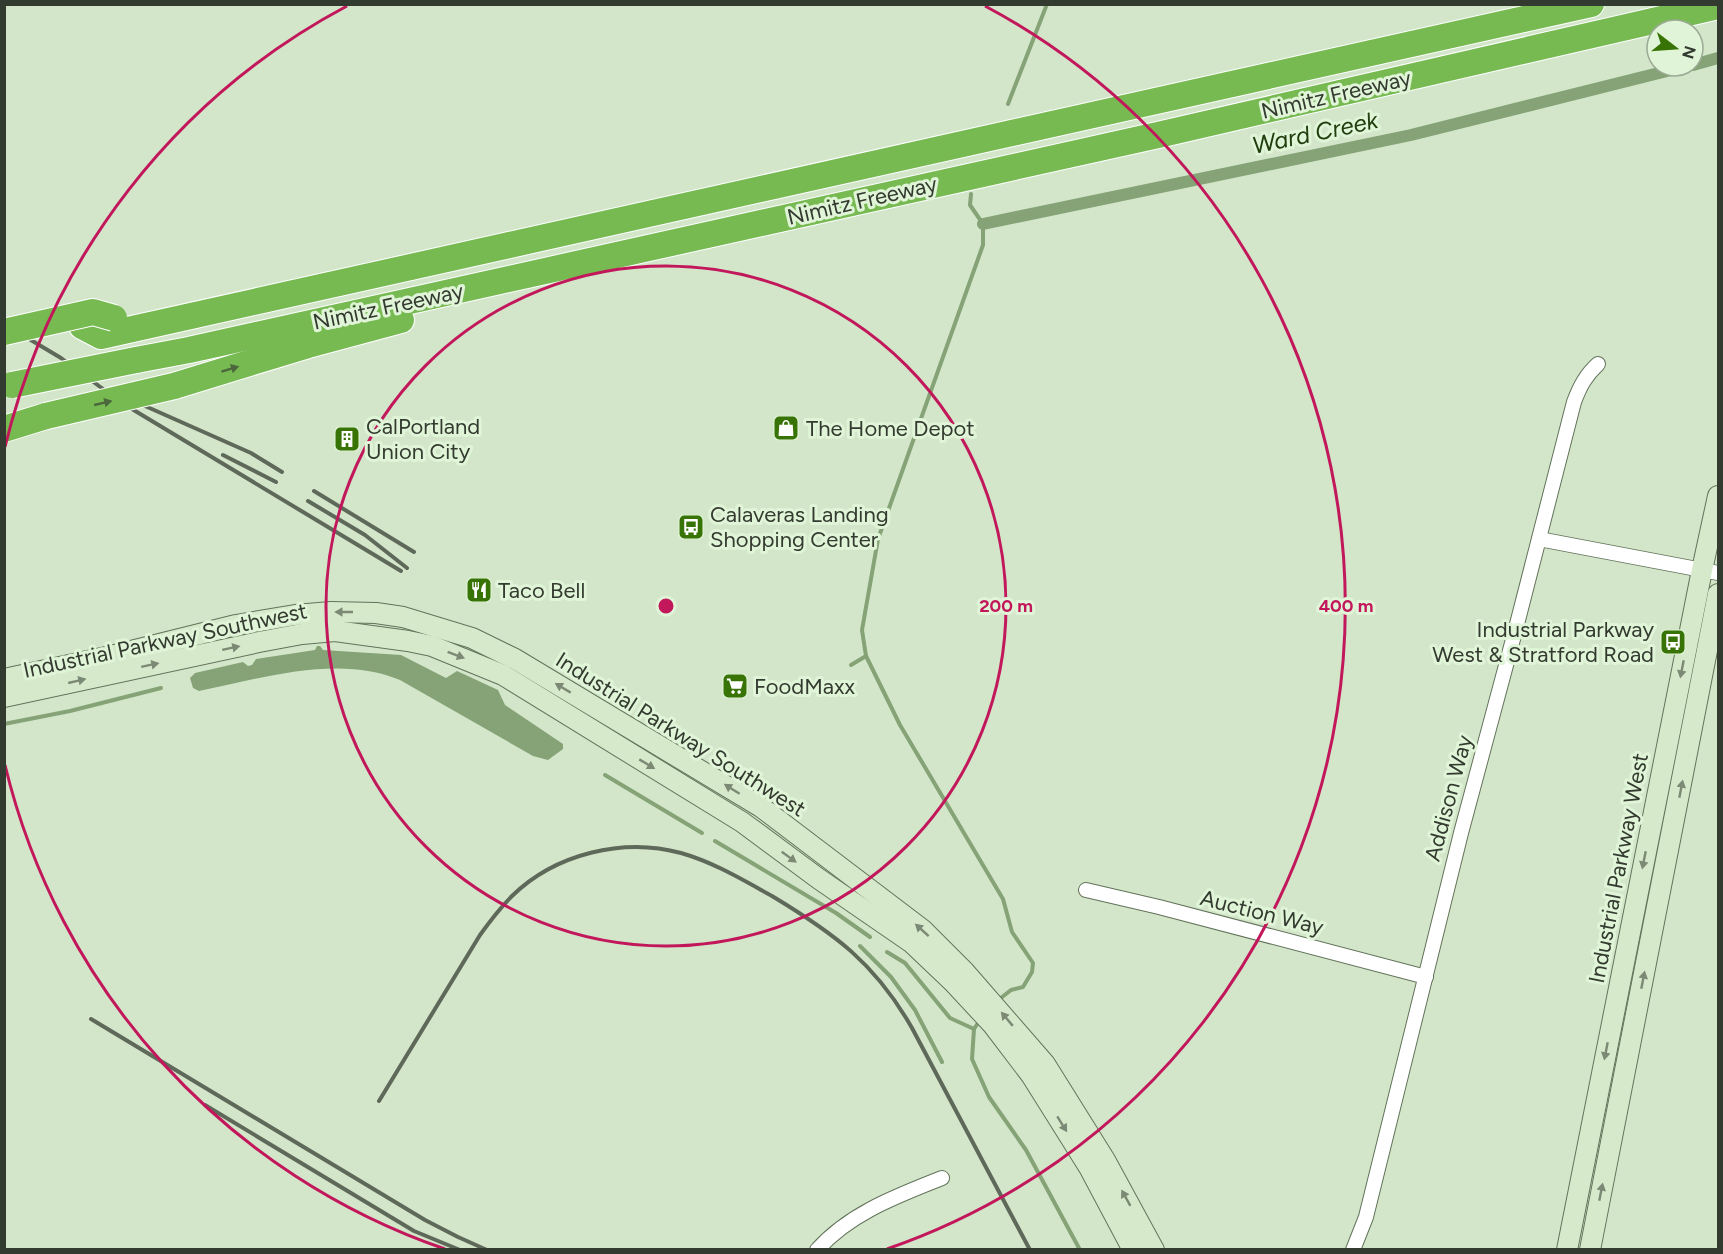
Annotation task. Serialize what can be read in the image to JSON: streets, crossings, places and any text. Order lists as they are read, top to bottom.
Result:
{
  "streets": {
    "highway": ["Nimitz Freeway"],
    "main road": ["Industrial Parkway Southwest", "Industrial Parkway West"],
    "street": ["Addison Way", "Auction Way"]
  },
  "crossings": [
    ["Addison Way", "Auction Way"]
  ],
  "water": ["Ward Creek"],
  "places": {
    "shop": ["The Home Depot"],
    "building": ["CalPortland Union City"],
    "bus stop": ["Calaveras Landing Shopping Center", "Industrial Parkway West & Stratford Road"],
    "restaurant": ["Taco Bell"],
    "supermarket": ["FoodMaxx"]
  },
  "north": "right",
  "rings": ["200 m", "400 m"]
}
